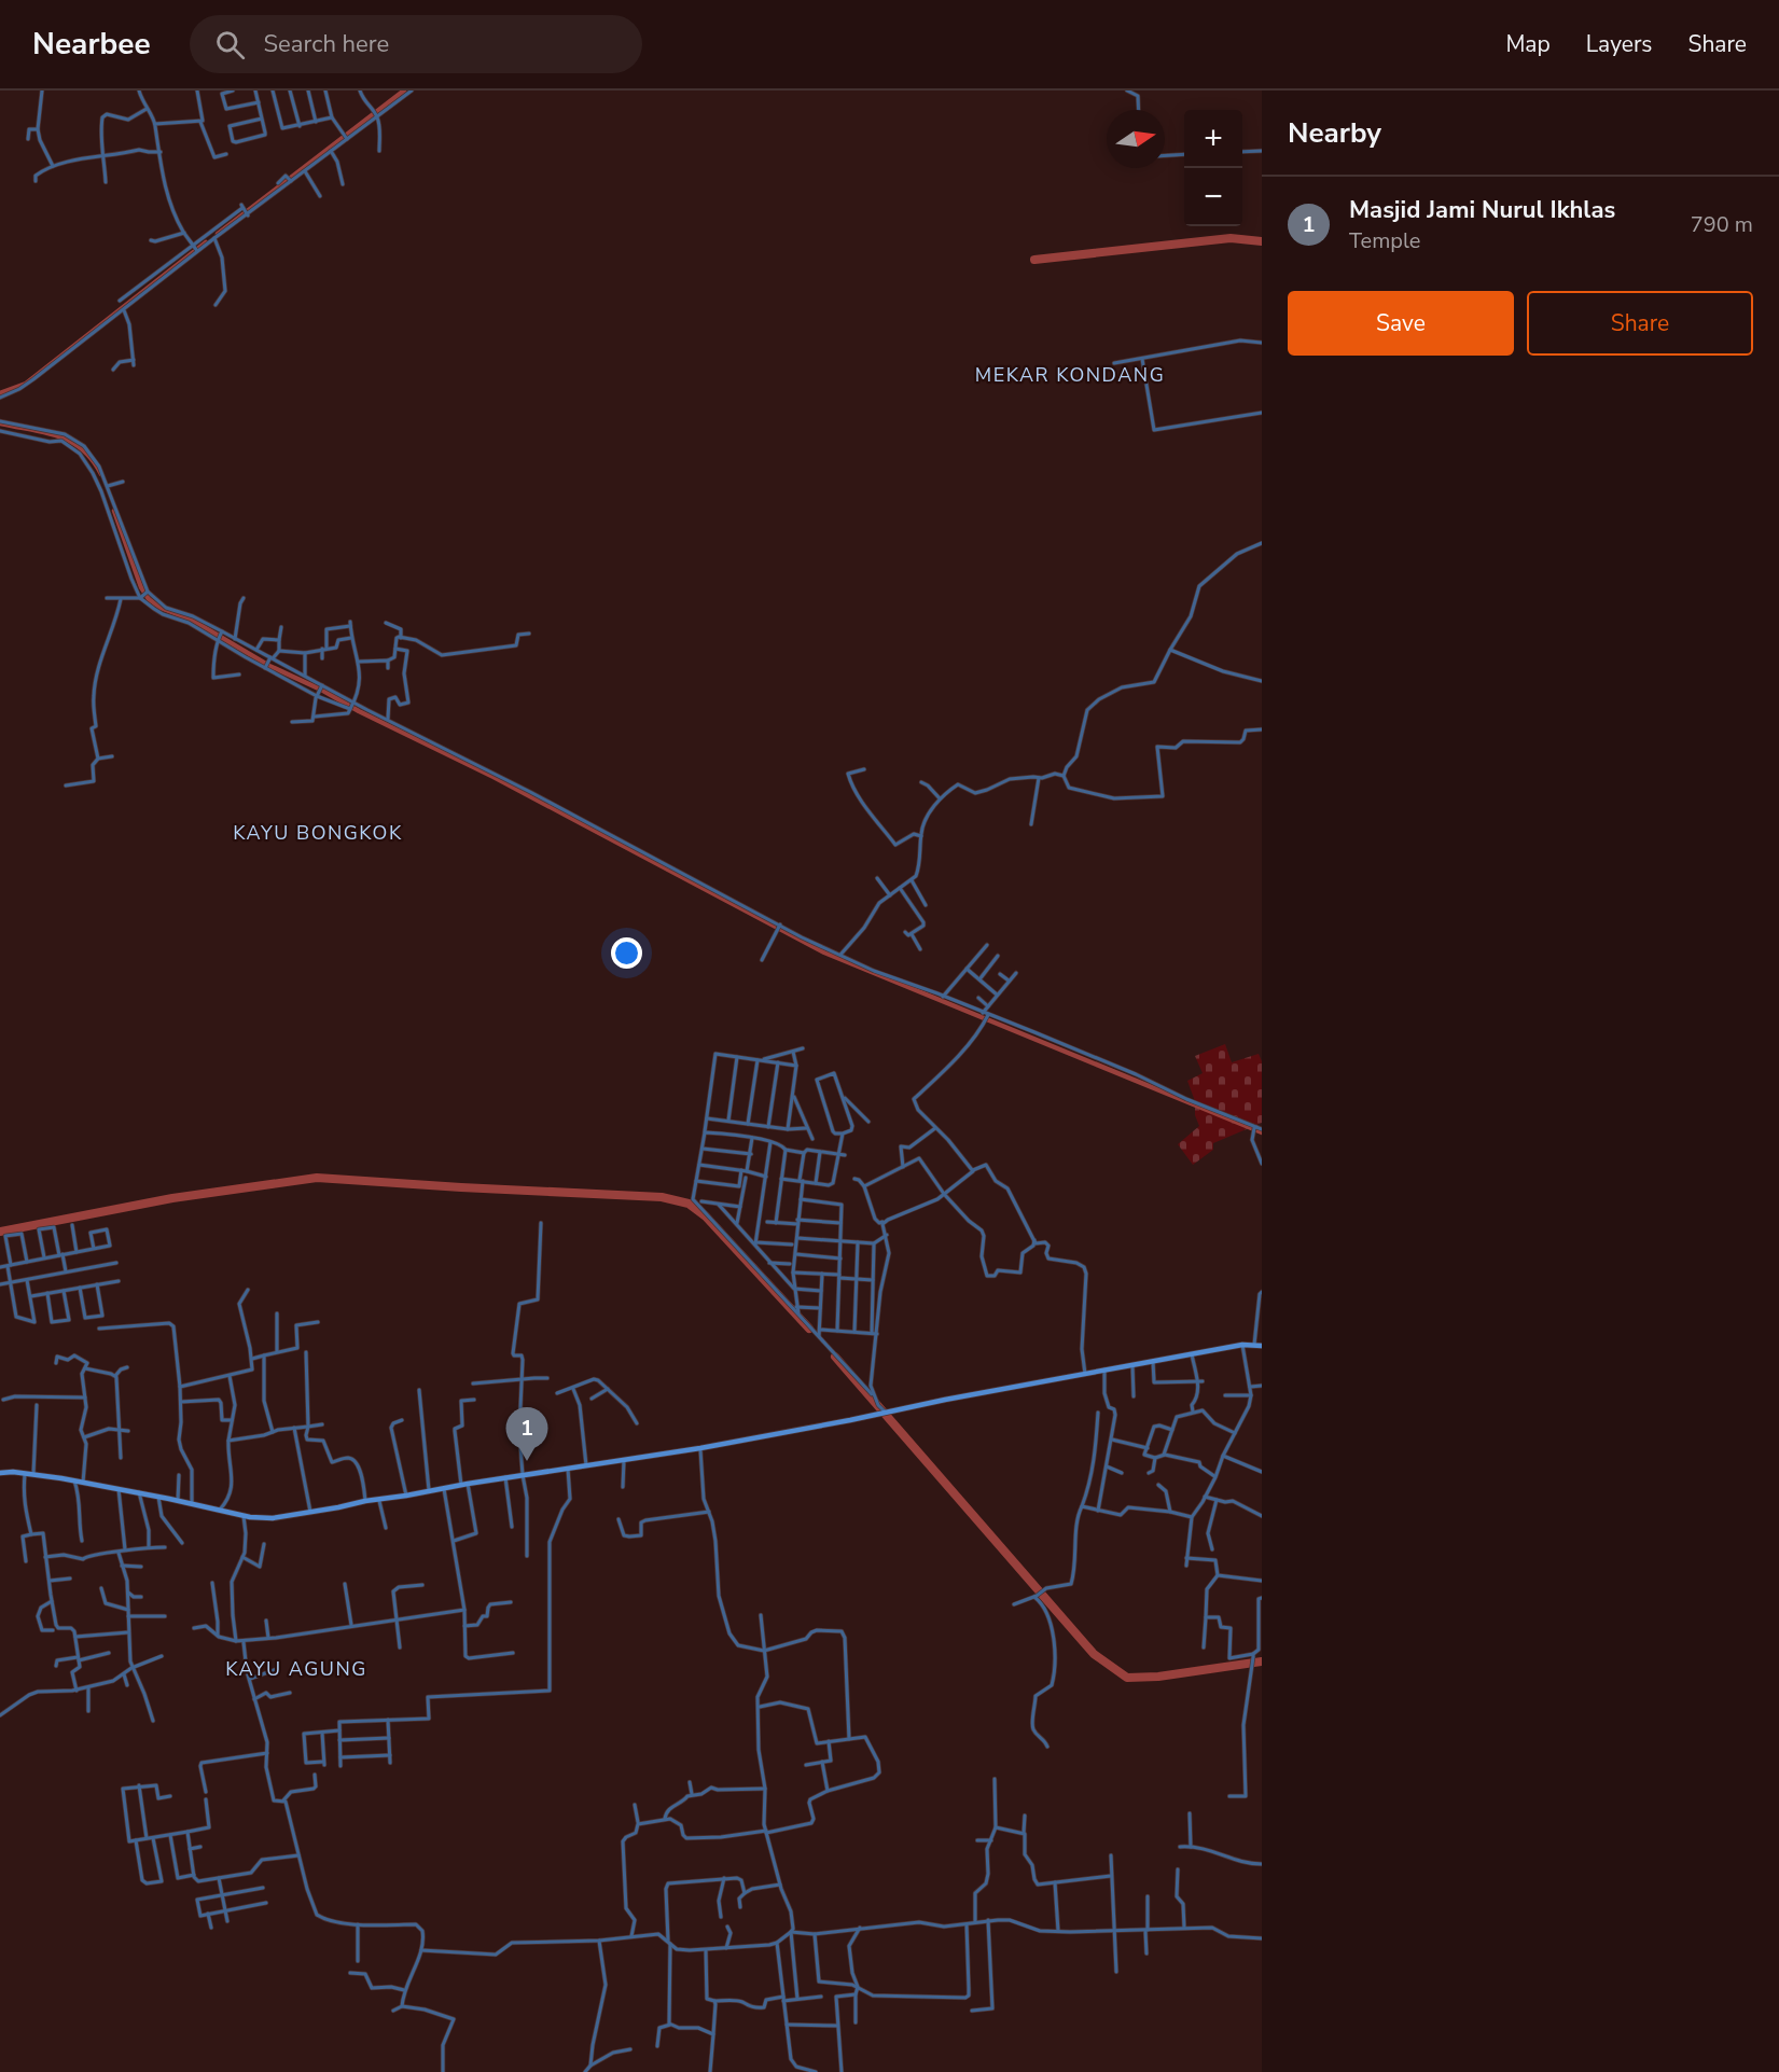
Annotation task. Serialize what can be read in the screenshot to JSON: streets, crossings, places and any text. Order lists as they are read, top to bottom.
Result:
{
  "districts": ["MEKAR KONDANG", "KAYU BONGKOK", "KAYU AGUNG"],
  "north": "right",
  "page": {
    "header": "Nearbee",
    "search": "Search here",
    "nav": ["Map", "Layers", "Share"],
    "heading": "Nearby",
    "map_buttons": ["+", "−"],
    "list": [
      {
        "mark": "1",
        "name": "Masjid Jami Nurul Ikhlas",
        "note": "Temple",
        "value": "790 m"
      }
    ],
    "buttons": ["Save", "Share"],
    "pins": "1"
  }
}
